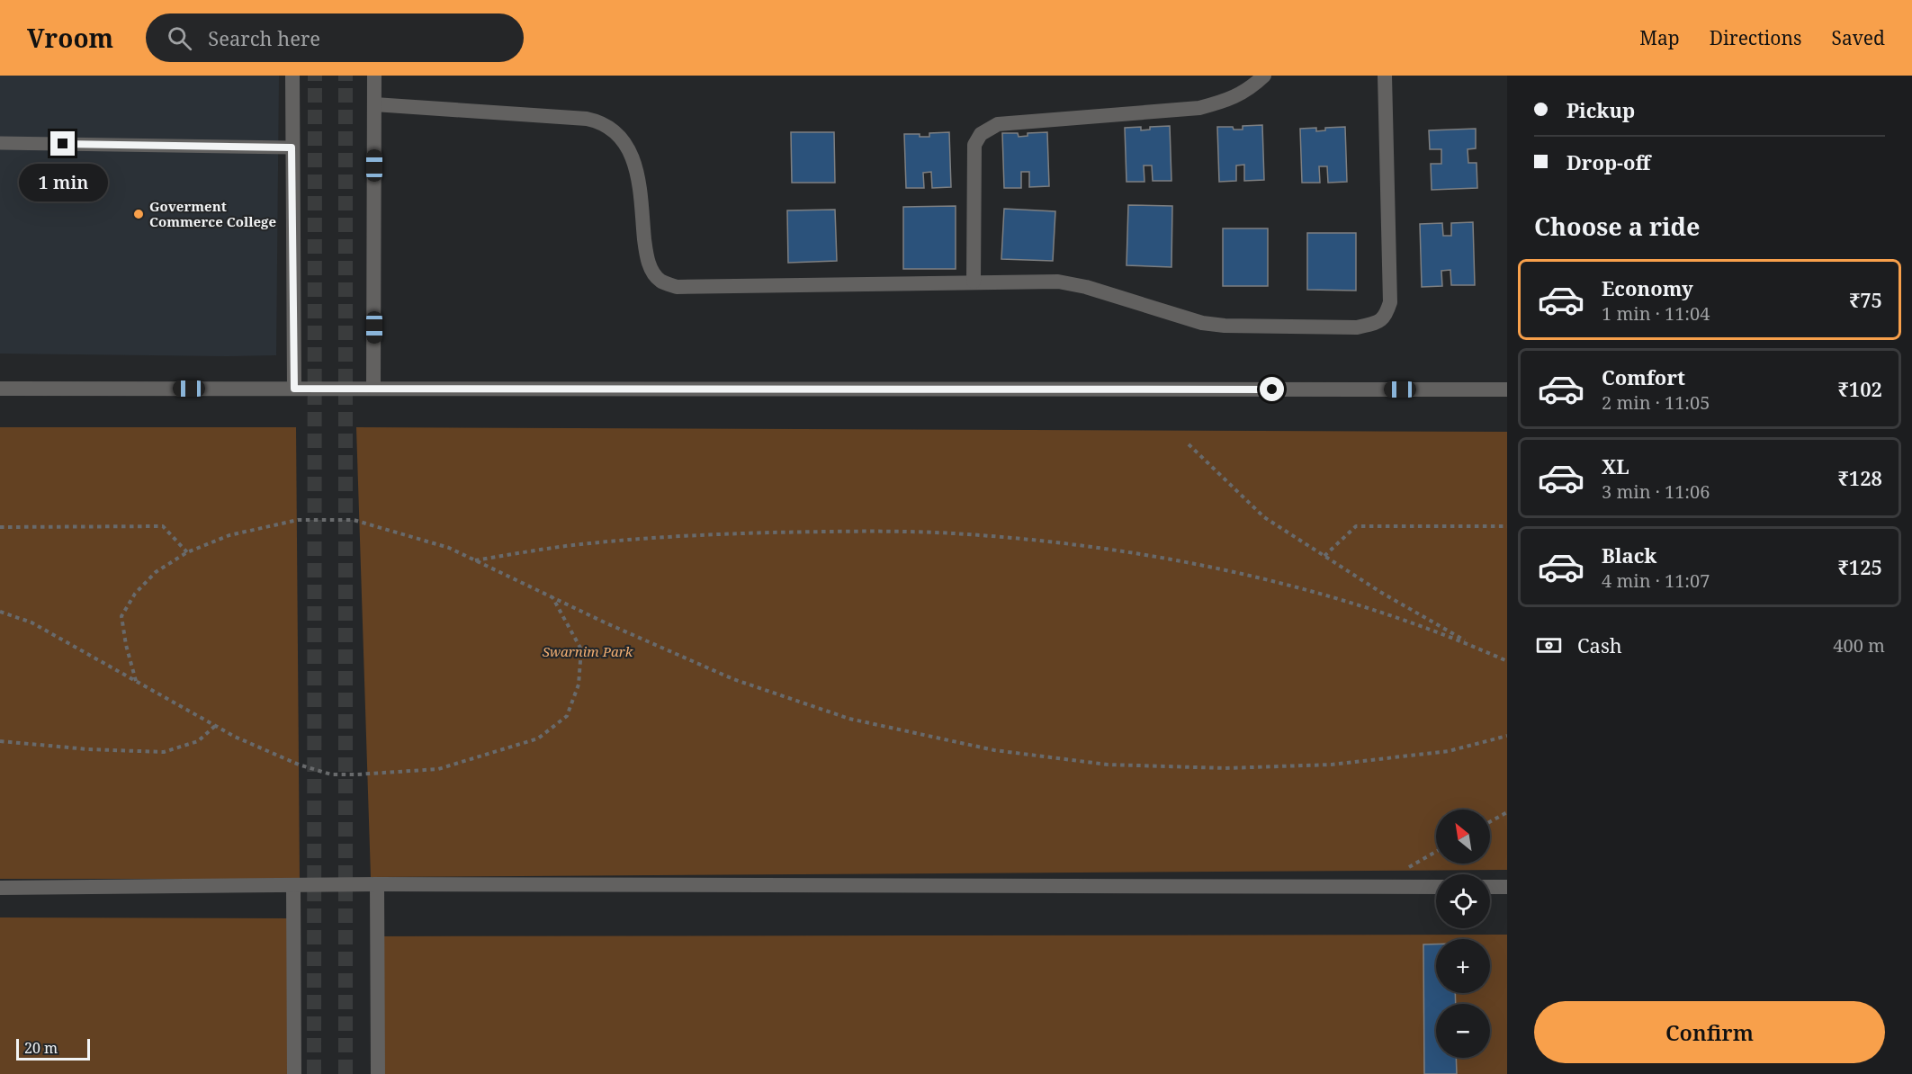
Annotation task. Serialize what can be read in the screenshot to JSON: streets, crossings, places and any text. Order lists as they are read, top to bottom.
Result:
{
  "parks": ["Swarnim Park"],
  "places": ["Goverment Commerce College"],
  "scale_bar": "20 m",
  "north": "top left",
  "page": {
    "header": "Vroom",
    "search": "Search here",
    "nav": ["Map", "Directions", "Saved"],
    "banner": ["Pickup", "Drop-off"],
    "bubble": "1 min",
    "heading": "Choose a ride",
    "list": [
      {
        "name": "Economy",
        "note": "1 min · 11:04",
        "value": "₹75"
      },
      {
        "name": "Comfort",
        "note": "2 min · 11:05",
        "value": "₹102"
      },
      {
        "name": "XL",
        "note": "3 min · 11:06",
        "value": "₹128"
      },
      {
        "name": "Black",
        "note": "4 min · 11:07",
        "value": "₹125"
      }
    ],
    "pay": ["Cash", "400 m"],
    "map_buttons": ["+", "−"],
    "buttons": "Confirm",
    "scale": "20 m"
  }
}
